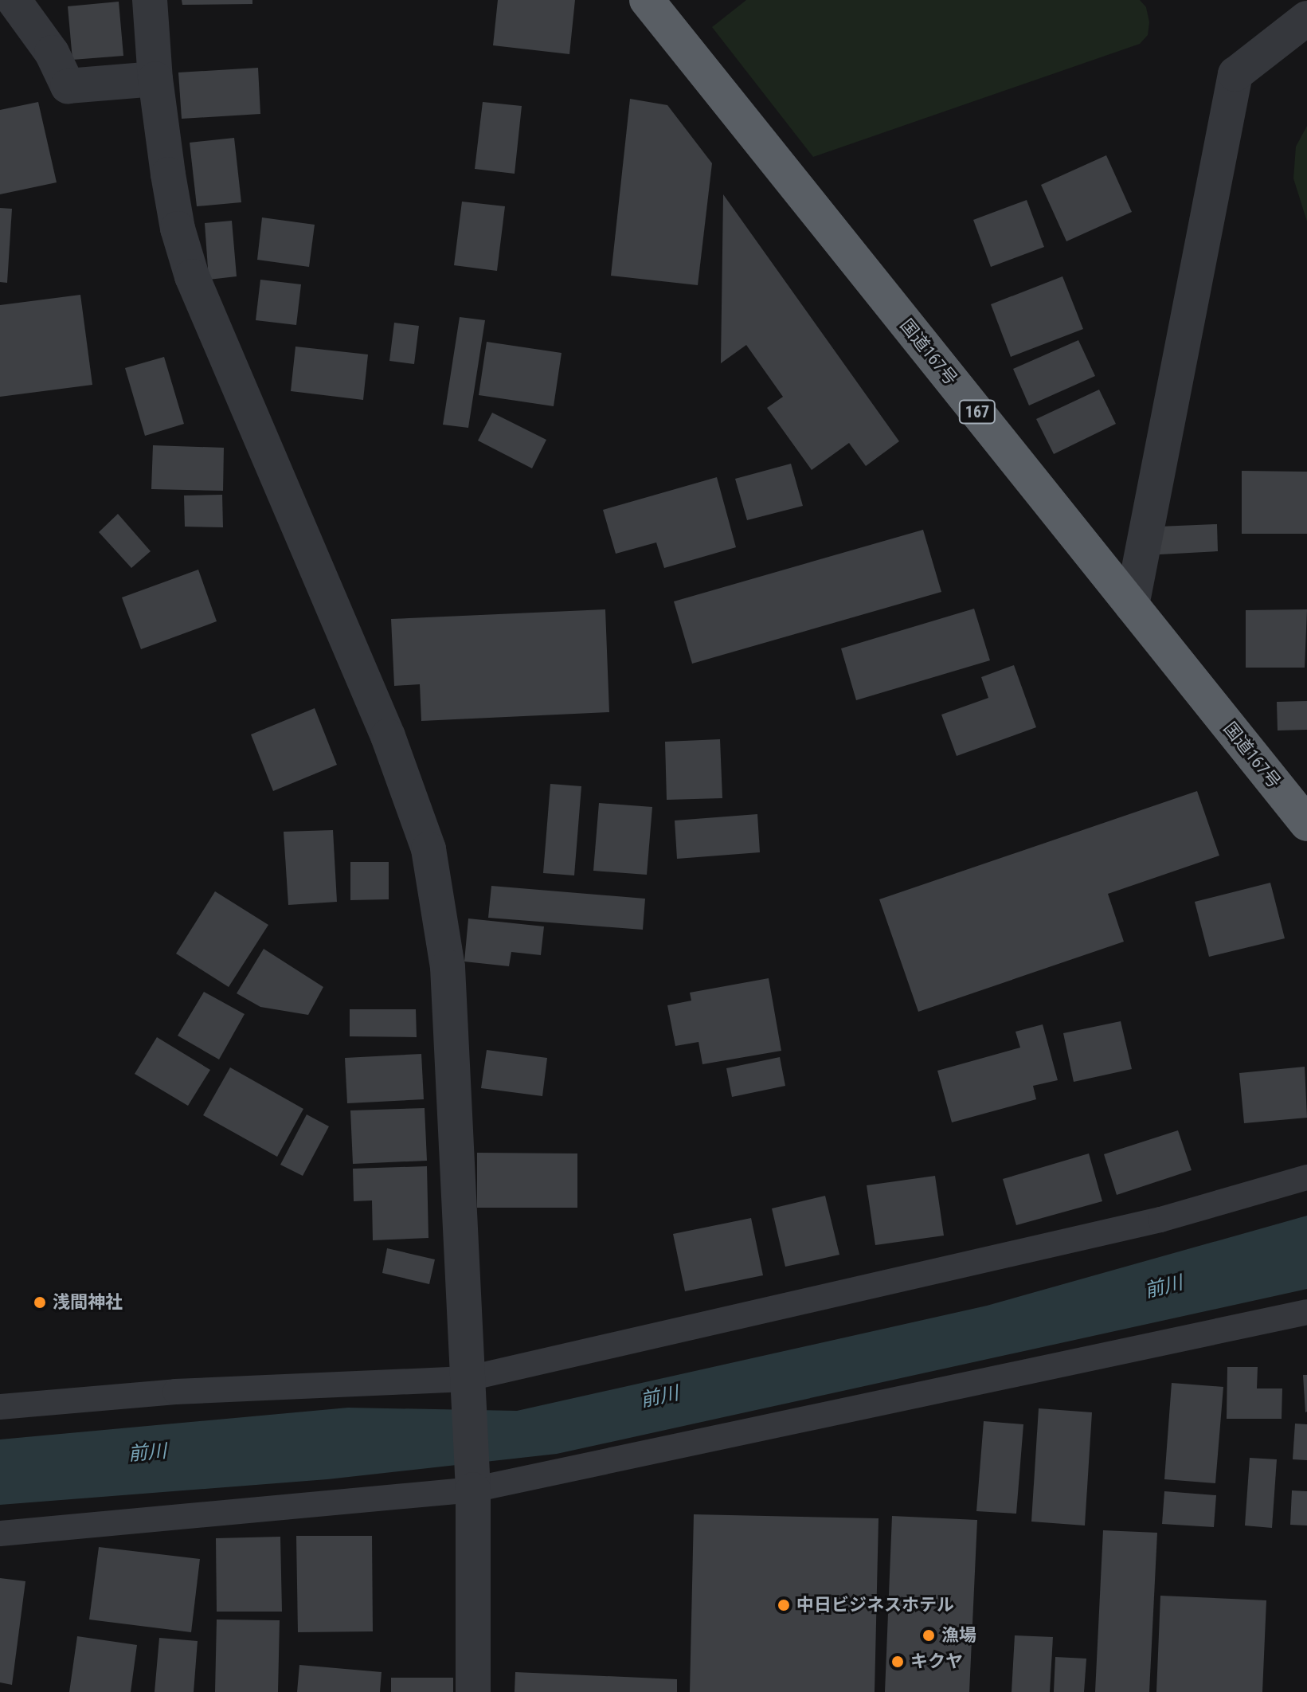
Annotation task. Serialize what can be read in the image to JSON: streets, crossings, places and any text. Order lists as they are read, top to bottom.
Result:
{
  "streets": {
    "highway": ["国道167号", "167"]
  },
  "water": ["前川"],
  "places": [
    "浅間神社",
    "中日ビジネスホテル",
    "漁場",
    "キクヤ"
  ]
}
